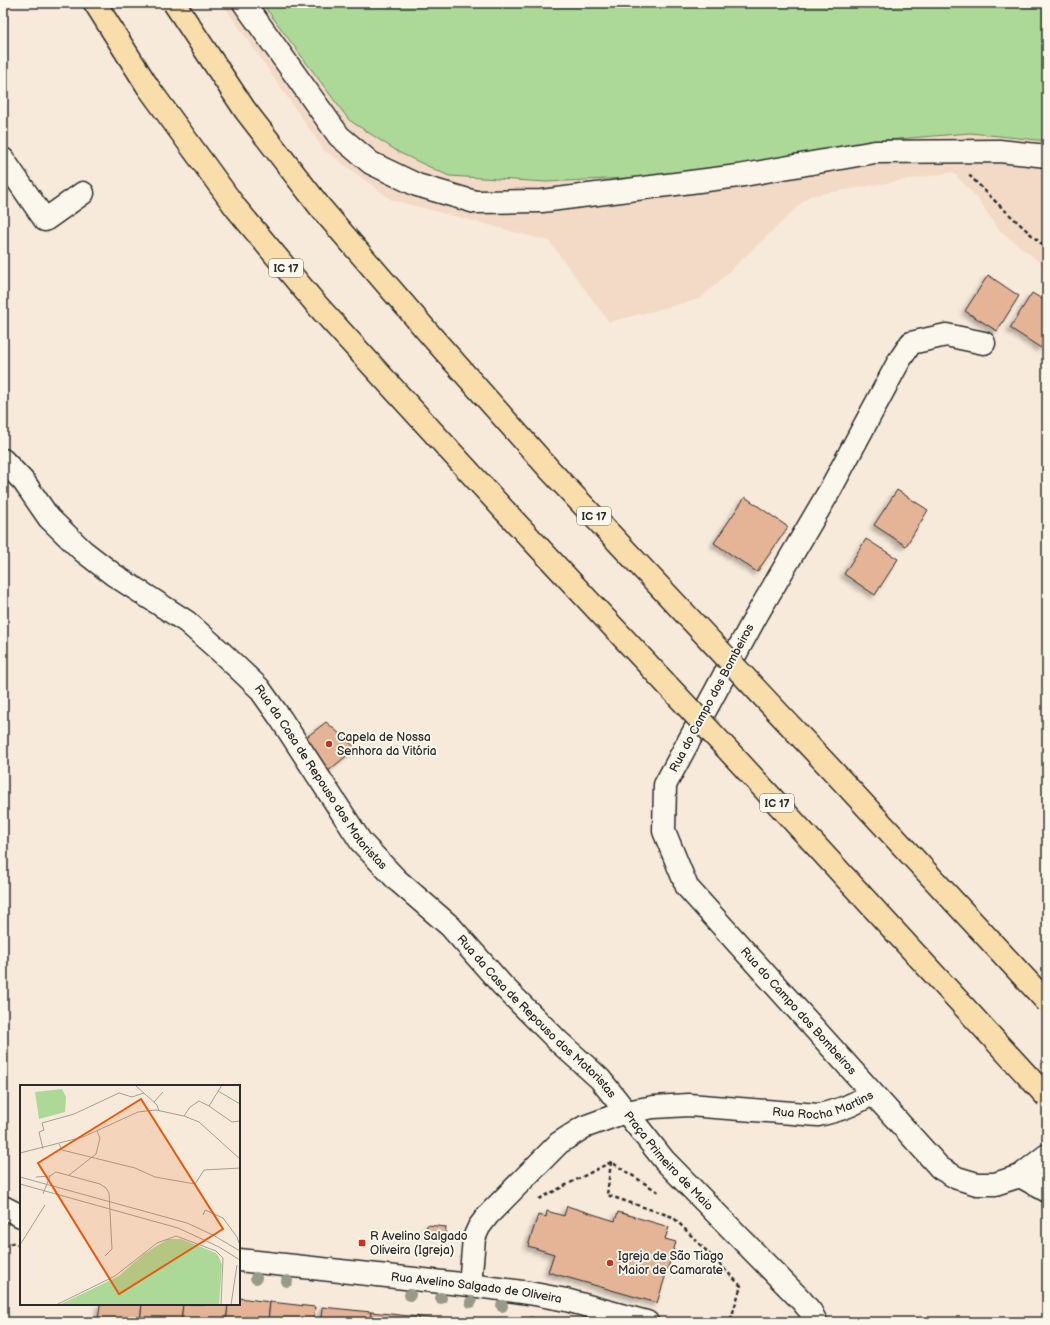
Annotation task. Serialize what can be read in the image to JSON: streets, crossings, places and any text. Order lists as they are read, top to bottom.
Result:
{
  "streets": {
    "highway": ["IC 17"],
    "street": [
      "Rua do Campo dos Bombeiros",
      "Rua da Casa de Repouso dos Motoristas",
      "Rua Rocha Martins",
      "Praça Primeiro de Maio",
      "Rua Avelino Salgado de Oliveira"
    ]
  },
  "crossings": [
    ["Rua do Campo dos Bombeiros", "Rua Rocha Martins"],
    ["Rua da Casa de Repouso dos Motoristas", "Rua Rocha Martins"],
    ["Rua da Casa de Repouso dos Motoristas", "Praça Primeiro de Maio"],
    ["Rua Rocha Martins", "Praça Primeiro de Maio"],
    ["Praça Primeiro de Maio", "Rua Avelino Salgado de Oliveira"]
  ],
  "places": {
    "other": ["Capela de Nossa Senhora da Vitória", "Igreja de São Tiago Maior de Camarate"],
    "transit": ["R Avelino Salgado Oliveira (Igreja)"]
  }
}
